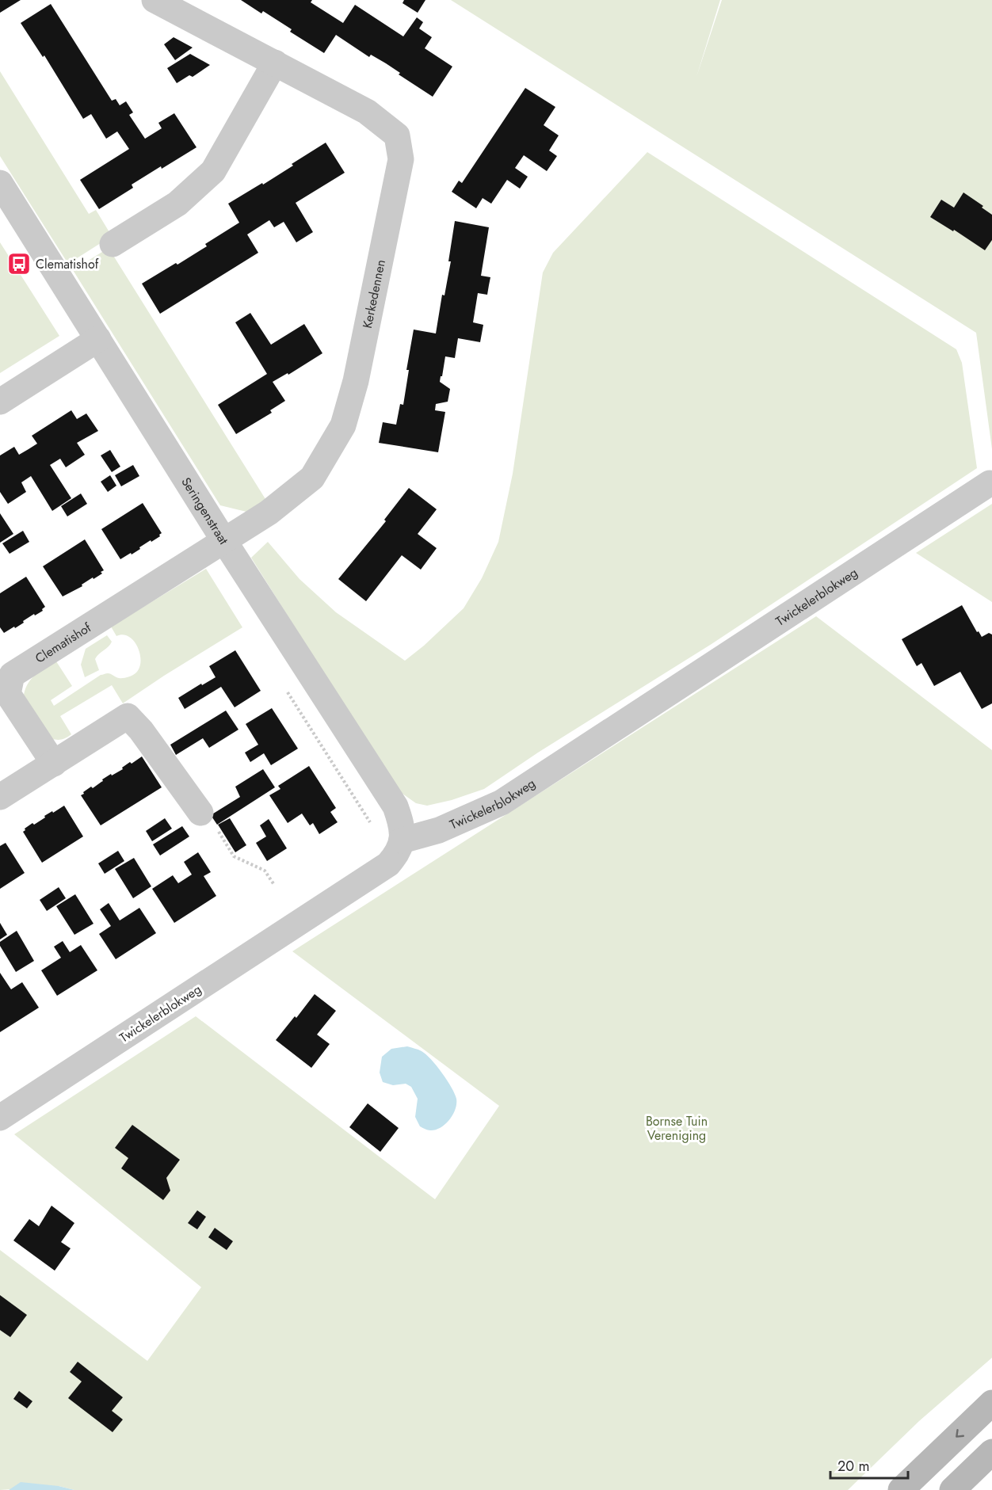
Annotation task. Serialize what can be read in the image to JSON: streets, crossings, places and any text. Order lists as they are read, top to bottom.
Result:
{
  "streets": {
    "street": [
      "Kerkedennen",
      "Seringenstraat",
      "Twickelerblokweg",
      "Clematishof"
    ]
  },
  "crossings": [
    ["Kerkedennen", "Seringenstraat"],
    ["Kerkedennen", "Clematishof"],
    ["Seringenstraat", "Twickelerblokweg"],
    ["Seringenstraat", "Clematishof"]
  ],
  "parks": ["Bornse Tuin Vereniging"],
  "places": {
    "bus stop": ["Clematishof"]
  },
  "scale_bar": "20 m"
}
